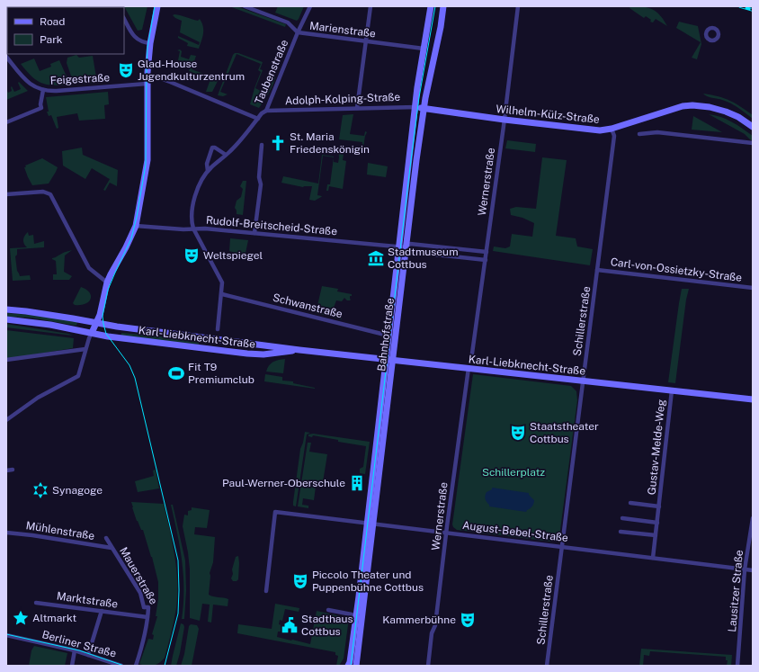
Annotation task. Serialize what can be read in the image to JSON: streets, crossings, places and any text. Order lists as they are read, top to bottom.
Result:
{
  "streets": {
    "main road": ["Wilhelm-Külz-Straße", "Bahnhofstraße", "Karl-Liebknecht-Straße"],
    "street": [
      "Marienstraße",
      "Taubenstraße",
      "Feigestraße",
      "Adolph-Kolping-Straße",
      "Wernerstraße",
      "Rudolf-Breitscheid-Straße",
      "Carl-von-Ossietzky-Straße",
      "Schwanstraße",
      "Schillerstraße",
      "Gustav-Melde-Weg",
      "Mühlenstraße",
      "August-Bebel-Straße",
      "Mauerstraße",
      "Lausitzer Straße",
      "Marktstraße",
      "Berliner Straße"
    ]
  },
  "crossings": [
    ["Marienstraße", "Taubenstraße"],
    ["Marienstraße", "Bahnhofstraße"],
    ["Taubenstraße", "Adolph-Kolping-Straße"],
    ["Taubenstraße", "Rudolf-Breitscheid-Straße"],
    ["Adolph-Kolping-Straße", "Wilhelm-Külz-Straße"],
    ["Adolph-Kolping-Straße", "Bahnhofstraße"],
    ["Wilhelm-Külz-Straße", "Wernerstraße"],
    ["Wilhelm-Külz-Straße", "Schillerstraße"],
    ["Wilhelm-Külz-Straße", "Bahnhofstraße"],
    ["Wernerstraße", "Rudolf-Breitscheid-Straße"],
    ["Wernerstraße", "Karl-Liebknecht-Straße"],
    ["Wernerstraße", "August-Bebel-Straße"],
    ["Rudolf-Breitscheid-Straße", "Bahnhofstraße"],
    ["Carl-von-Ossietzky-Straße", "Schillerstraße"],
    ["Schwanstraße", "Bahnhofstraße"],
    ["Schillerstraße", "Karl-Liebknecht-Straße"],
    ["Schillerstraße", "August-Bebel-Straße"],
    ["Bahnhofstraße", "Karl-Liebknecht-Straße"],
    ["Bahnhofstraße", "August-Bebel-Straße"],
    ["Karl-Liebknecht-Straße", "Gustav-Melde-Weg"],
    ["Gustav-Melde-Weg", "August-Bebel-Straße"],
    ["Mühlenstraße", "Mauerstraße"],
    ["August-Bebel-Straße", "Lausitzer Straße"],
    ["Mauerstraße", "Marktstraße"]
  ],
  "parks": ["Schillerplatz"],
  "places": {
    "theatre": [
      "Glad-House Jugendkulturzentrum",
      "Weltspiegel",
      "Staatstheater Cottbus",
      "Piccolo Theater und Puppenbühne Cottbus",
      "Kammerbühne"
    ],
    "church": ["St. Maria Friedenskönigin"],
    "museum": ["Stadtmuseum Cottbus"],
    "sports": ["Fit T9 Premiumclub"],
    "building": ["Paul-Werner-Oberschule"],
    "synagogue": ["Synagoge"],
    "place": ["Altmarkt"],
    "public building": ["Stadthaus Cottbus"]
  },
  "legend": ["Road", "Park"]
}
